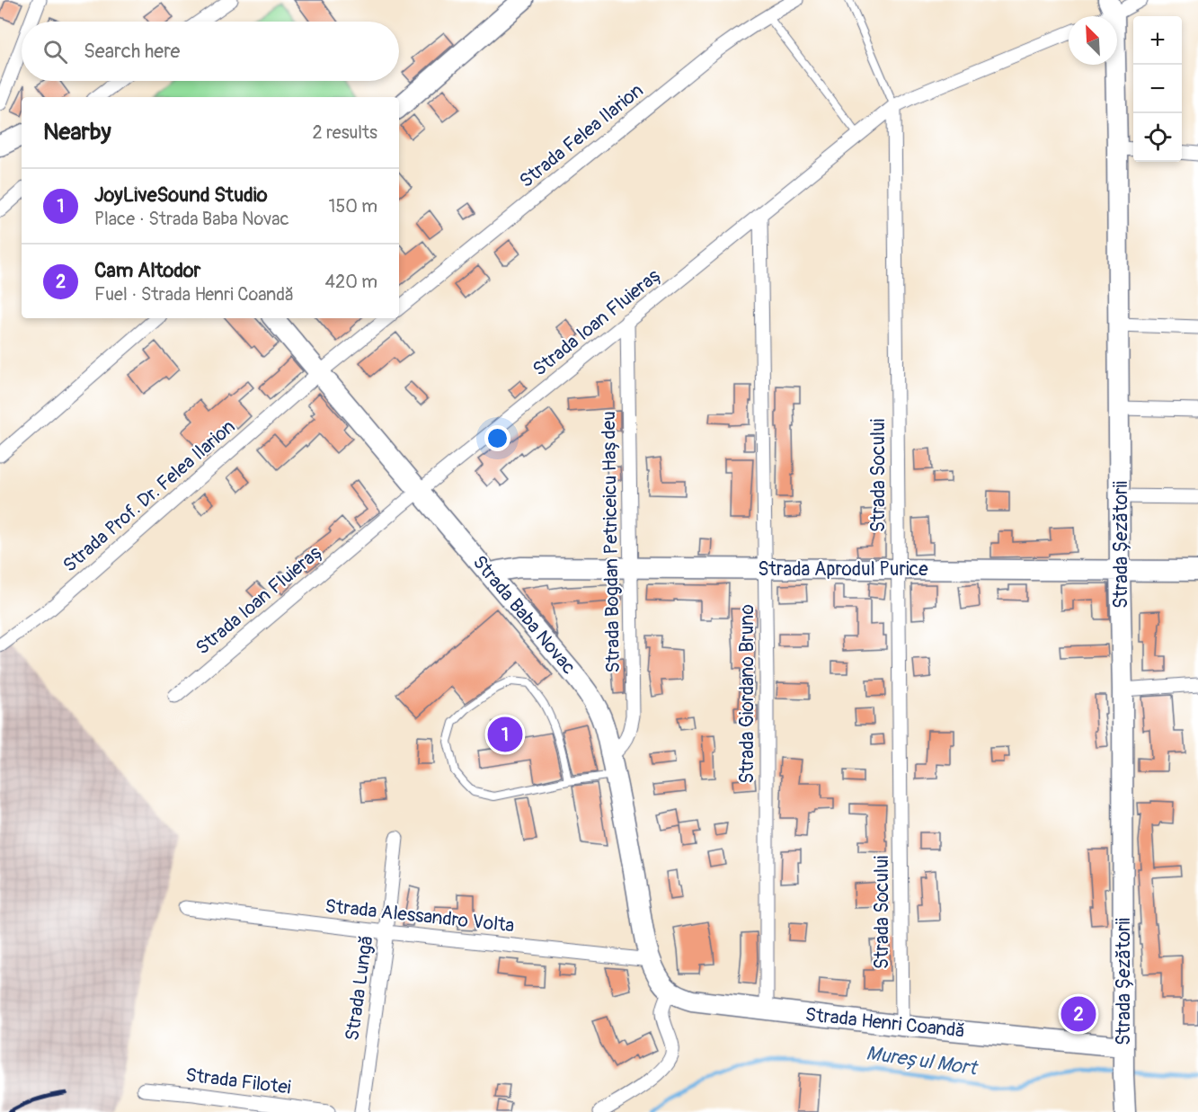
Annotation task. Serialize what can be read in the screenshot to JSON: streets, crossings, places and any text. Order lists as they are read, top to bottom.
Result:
{
  "streets": {
    "street": [
      "Strada Felea Ilarion",
      "Strada Ioan Fluieraș",
      "Strada Socului",
      "Strada Prof. Dr. Felea Ilarion",
      "Strada Bogdan Petriceicu Hașdeu",
      "Strada Șezătorii",
      "Strada Aprodul Purice",
      "Strada Baba Novac",
      "Strada Giordano Bruno",
      "Strada Alessandro Volta",
      "Strada Lungă",
      "Strada Henri Coandă",
      "Strada Filotei"
    ]
  },
  "crossings": [
    ["Strada Ioan Fluieraș", "Strada Socului"],
    ["Strada Ioan Fluieraș", "Strada Bogdan Petriceicu Hașdeu"],
    ["Strada Ioan Fluieraș", "Strada Baba Novac"],
    ["Strada Ioan Fluieraș", "Strada Giordano Bruno"],
    ["Strada Socului", "Strada Aprodul Purice"],
    ["Strada Socului", "Strada Henri Coandă"],
    ["Strada Prof. Dr. Felea Ilarion", "Strada Baba Novac"],
    ["Strada Bogdan Petriceicu Hașdeu", "Strada Aprodul Purice"],
    ["Strada Bogdan Petriceicu Hașdeu", "Strada Baba Novac"],
    ["Strada Șezătorii", "Strada Aprodul Purice"],
    ["Strada Șezătorii", "Strada Henri Coandă"],
    ["Strada Aprodul Purice", "Strada Baba Novac"],
    ["Strada Aprodul Purice", "Strada Giordano Bruno"],
    ["Strada Baba Novac", "Strada Alessandro Volta"],
    ["Strada Baba Novac", "Strada Henri Coandă"],
    ["Strada Giordano Bruno", "Strada Henri Coandă"],
    ["Strada Alessandro Volta", "Strada Lungă"],
    ["Strada Alessandro Volta", "Strada Henri Coandă"]
  ],
  "water": ["Mureșul Mort"],
  "north": "top left",
  "page": {
    "map_buttons": ["+", "−"],
    "search": "Search here",
    "heading": ["Nearby", "2 results"],
    "list": [
      {
        "mark": "1",
        "name": "JoyLiveSound Studio",
        "note": "Place · Strada Baba Novac",
        "value": "150 m"
      },
      {
        "mark": "2",
        "name": "Cam Altodor",
        "note": "Fuel · Strada Henri Coandă",
        "value": "420 m"
      }
    ],
    "pins": ["1", "2"]
  }
}
